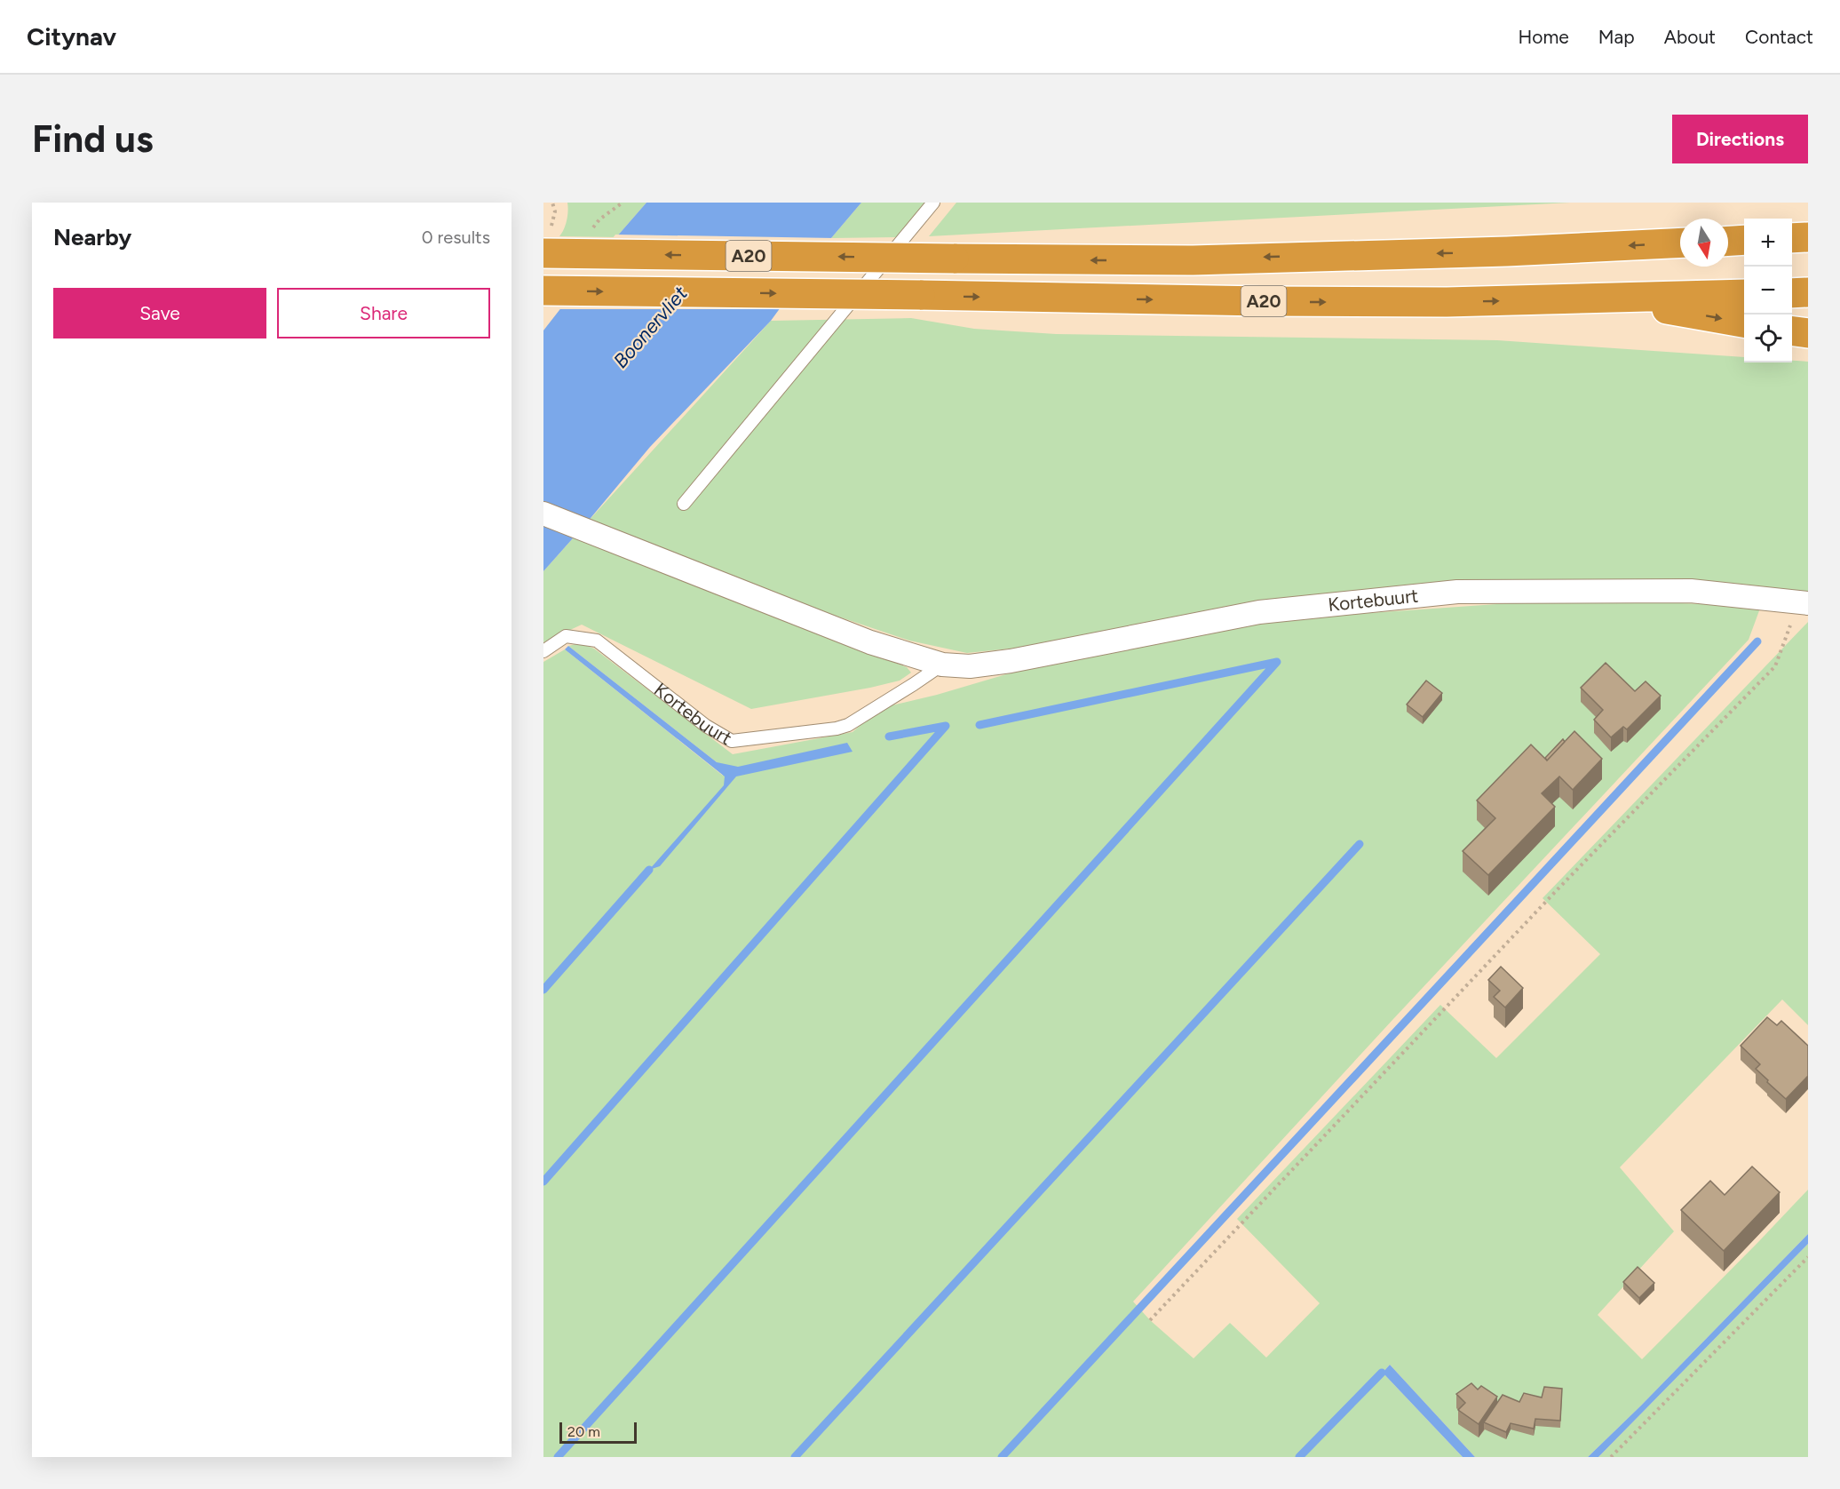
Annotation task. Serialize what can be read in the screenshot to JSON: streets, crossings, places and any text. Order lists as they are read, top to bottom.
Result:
{
  "streets": {
    "highway": ["A20"],
    "street": ["Kortebuurt"]
  },
  "water": ["Boonervliet"],
  "scale_bar": "20 m",
  "north": "bottom",
  "page": {
    "header": "Citynav",
    "nav": [
      "Home",
      "Map",
      "About",
      "Contact"
    ],
    "buttons": [
      "Directions",
      ["Save", "Share"]
    ],
    "title": "Find us",
    "heading": ["Nearby", "0 results"],
    "map_buttons": ["+", "−"],
    "scale": "20 m"
  }
}
